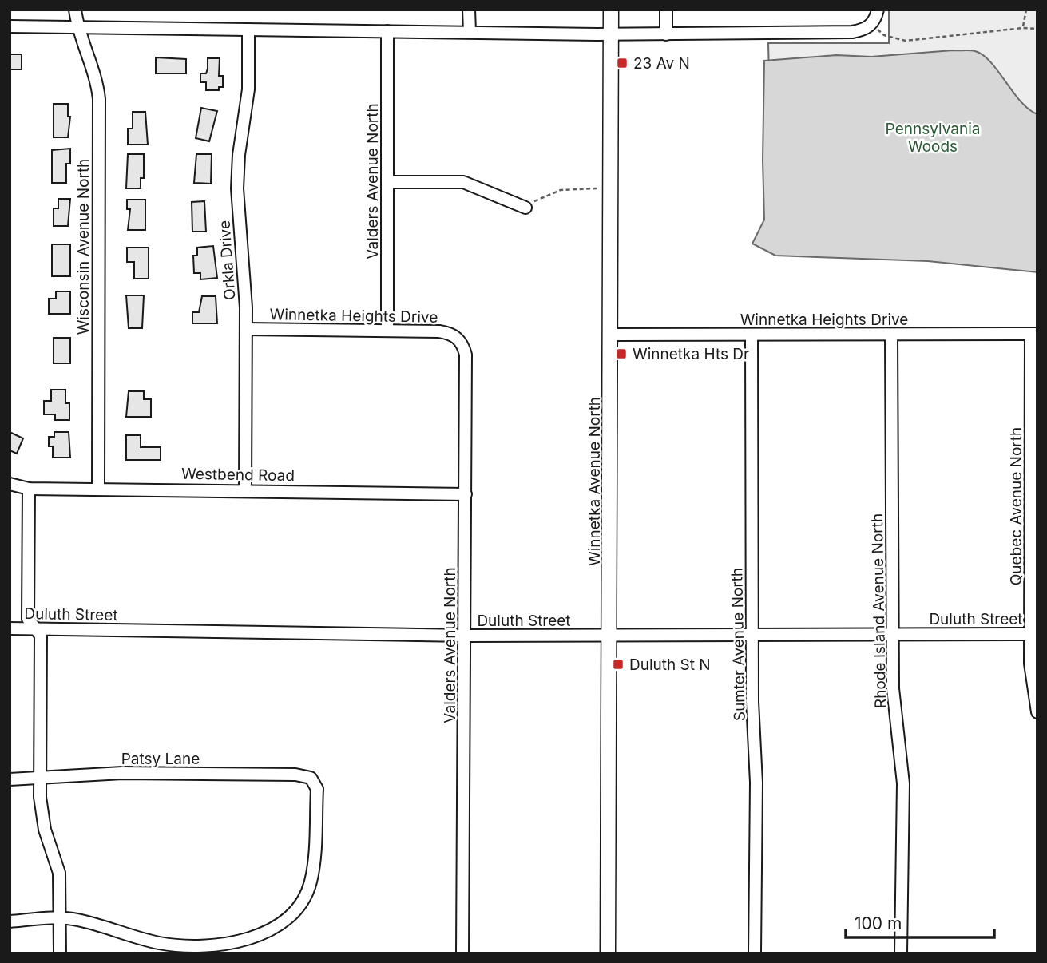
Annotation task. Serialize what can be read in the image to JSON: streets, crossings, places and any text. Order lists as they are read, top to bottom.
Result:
{
  "streets": {
    "main road": ["Winnetka Avenue North"],
    "street": [
      "Valders Avenue North",
      "Wisconsin Avenue North",
      "Orkla Drive",
      "Winnetka Heights Drive",
      "Westbend Road",
      "Quebec Avenue North",
      "Rhode Island Avenue North",
      "Duluth Street",
      "Sumter Avenue North",
      "Patsy Lane"
    ]
  },
  "crossings": [
    ["Valders Avenue North", "Winnetka Heights Drive"],
    ["Valders Avenue North", "Westbend Road"],
    ["Valders Avenue North", "Duluth Street"],
    ["Wisconsin Avenue North", "Westbend Road"],
    ["Orkla Drive", "Winnetka Heights Drive"],
    ["Orkla Drive", "Westbend Road"],
    ["Winnetka Heights Drive", "Winnetka Avenue North"],
    ["Winnetka Heights Drive", "Quebec Avenue North"],
    ["Winnetka Heights Drive", "Rhode Island Avenue North"],
    ["Winnetka Heights Drive", "Sumter Avenue North"],
    ["Winnetka Avenue North", "Duluth Street"],
    ["Quebec Avenue North", "Duluth Street"],
    ["Rhode Island Avenue North", "Duluth Street"],
    ["Duluth Street", "Sumter Avenue North"]
  ],
  "parks": ["Pennsylvania Woods"],
  "places": {
    "transit": ["23 Av N", "Winnetka Hts Dr", "Duluth St N"]
  },
  "scale_bar": "100 m"
}
